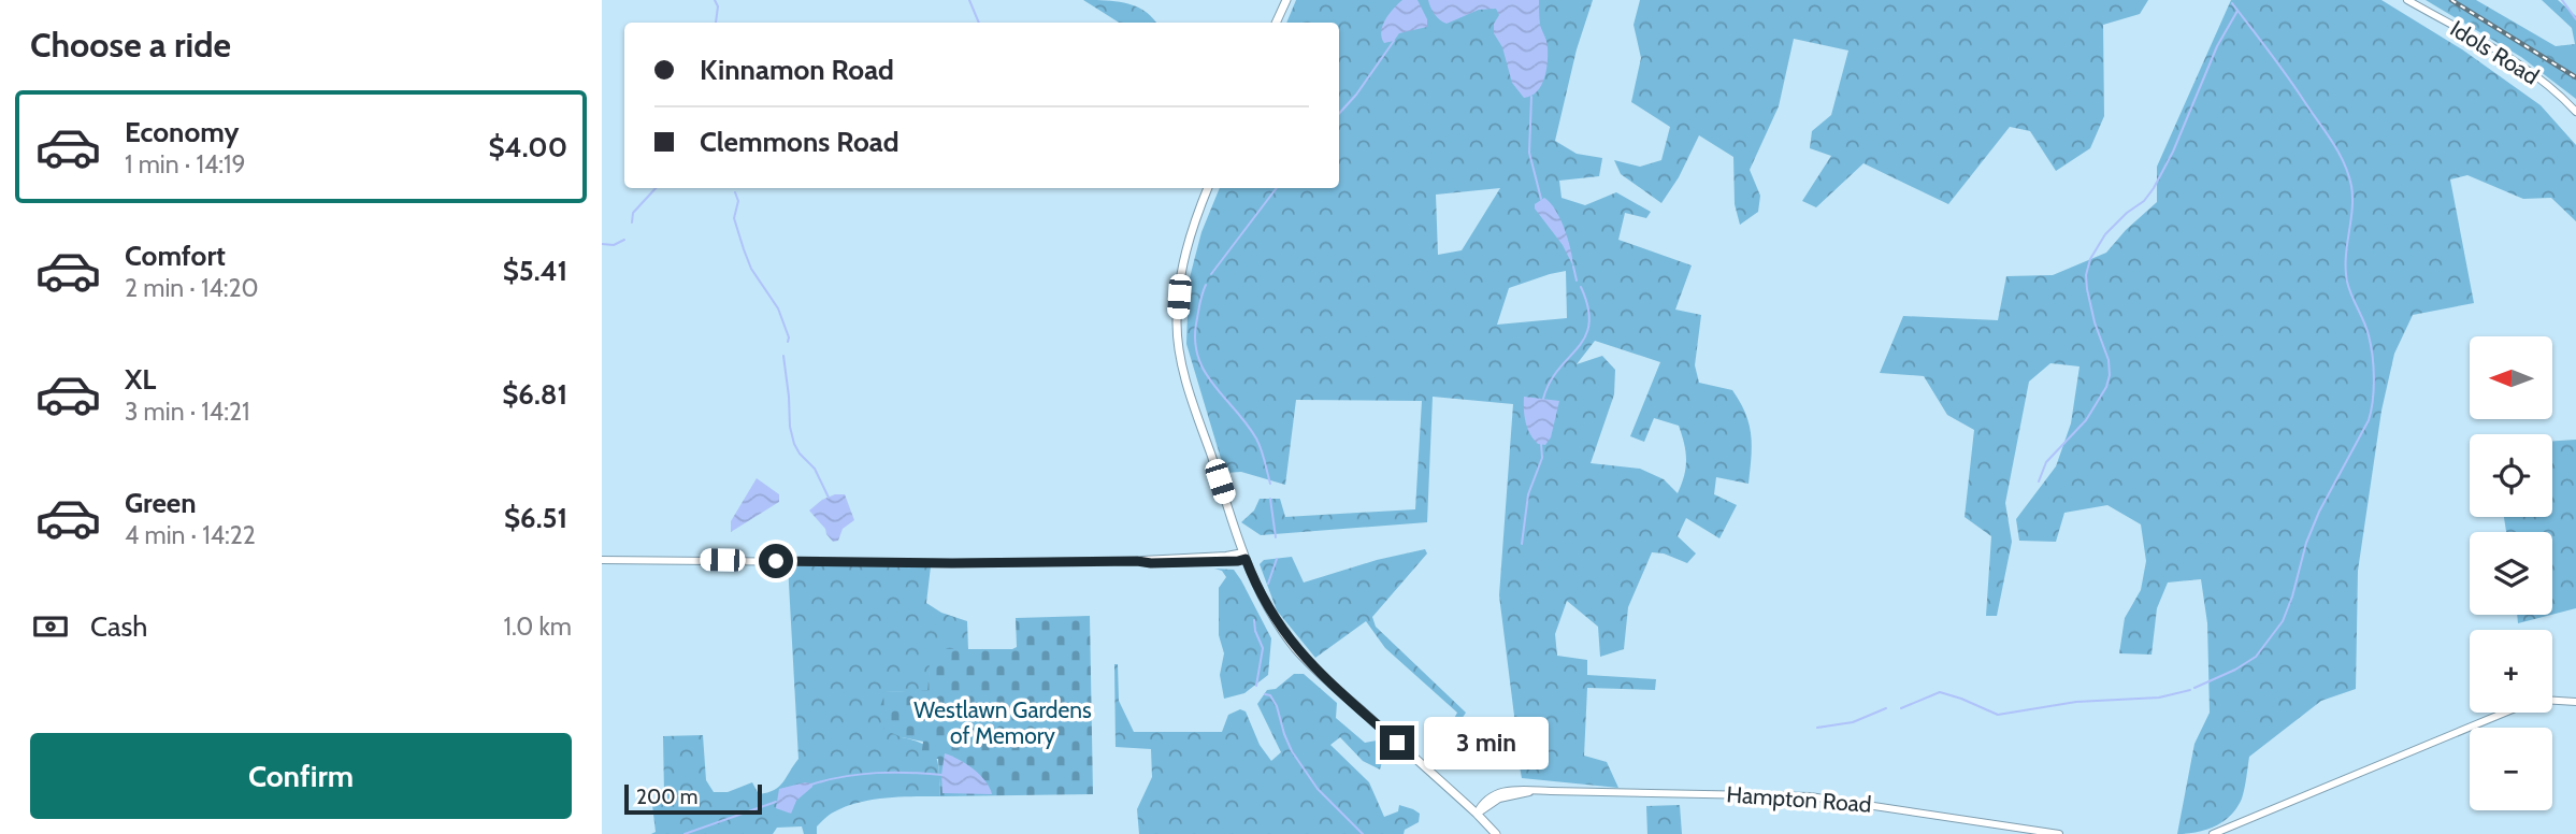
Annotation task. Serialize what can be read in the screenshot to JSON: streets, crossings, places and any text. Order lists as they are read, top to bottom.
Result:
{
  "streets": {
    "main road": ["Idols Road", "Hampton Road"]
  },
  "parks": ["Westlawn Gardens of Memory"],
  "scale_bar": "200 m",
  "north": "left",
  "page": {
    "heading": "Choose a ride",
    "banner": ["Kinnamon Road", "Clemmons Road"],
    "list": [
      {
        "name": "Economy",
        "note": "1 min · 14:19",
        "value": "$4.00"
      },
      {
        "name": "Comfort",
        "note": "2 min · 14:20",
        "value": "$5.41"
      },
      {
        "name": "XL",
        "note": "3 min · 14:21",
        "value": "$6.81"
      },
      {
        "name": "Green",
        "note": "4 min · 14:22",
        "value": "$6.51"
      }
    ],
    "map_buttons": ["+", "−"],
    "pay": ["Cash", "1.0 km"],
    "bubble": "3 min",
    "buttons": "Confirm",
    "scale": "200 m"
  }
}
